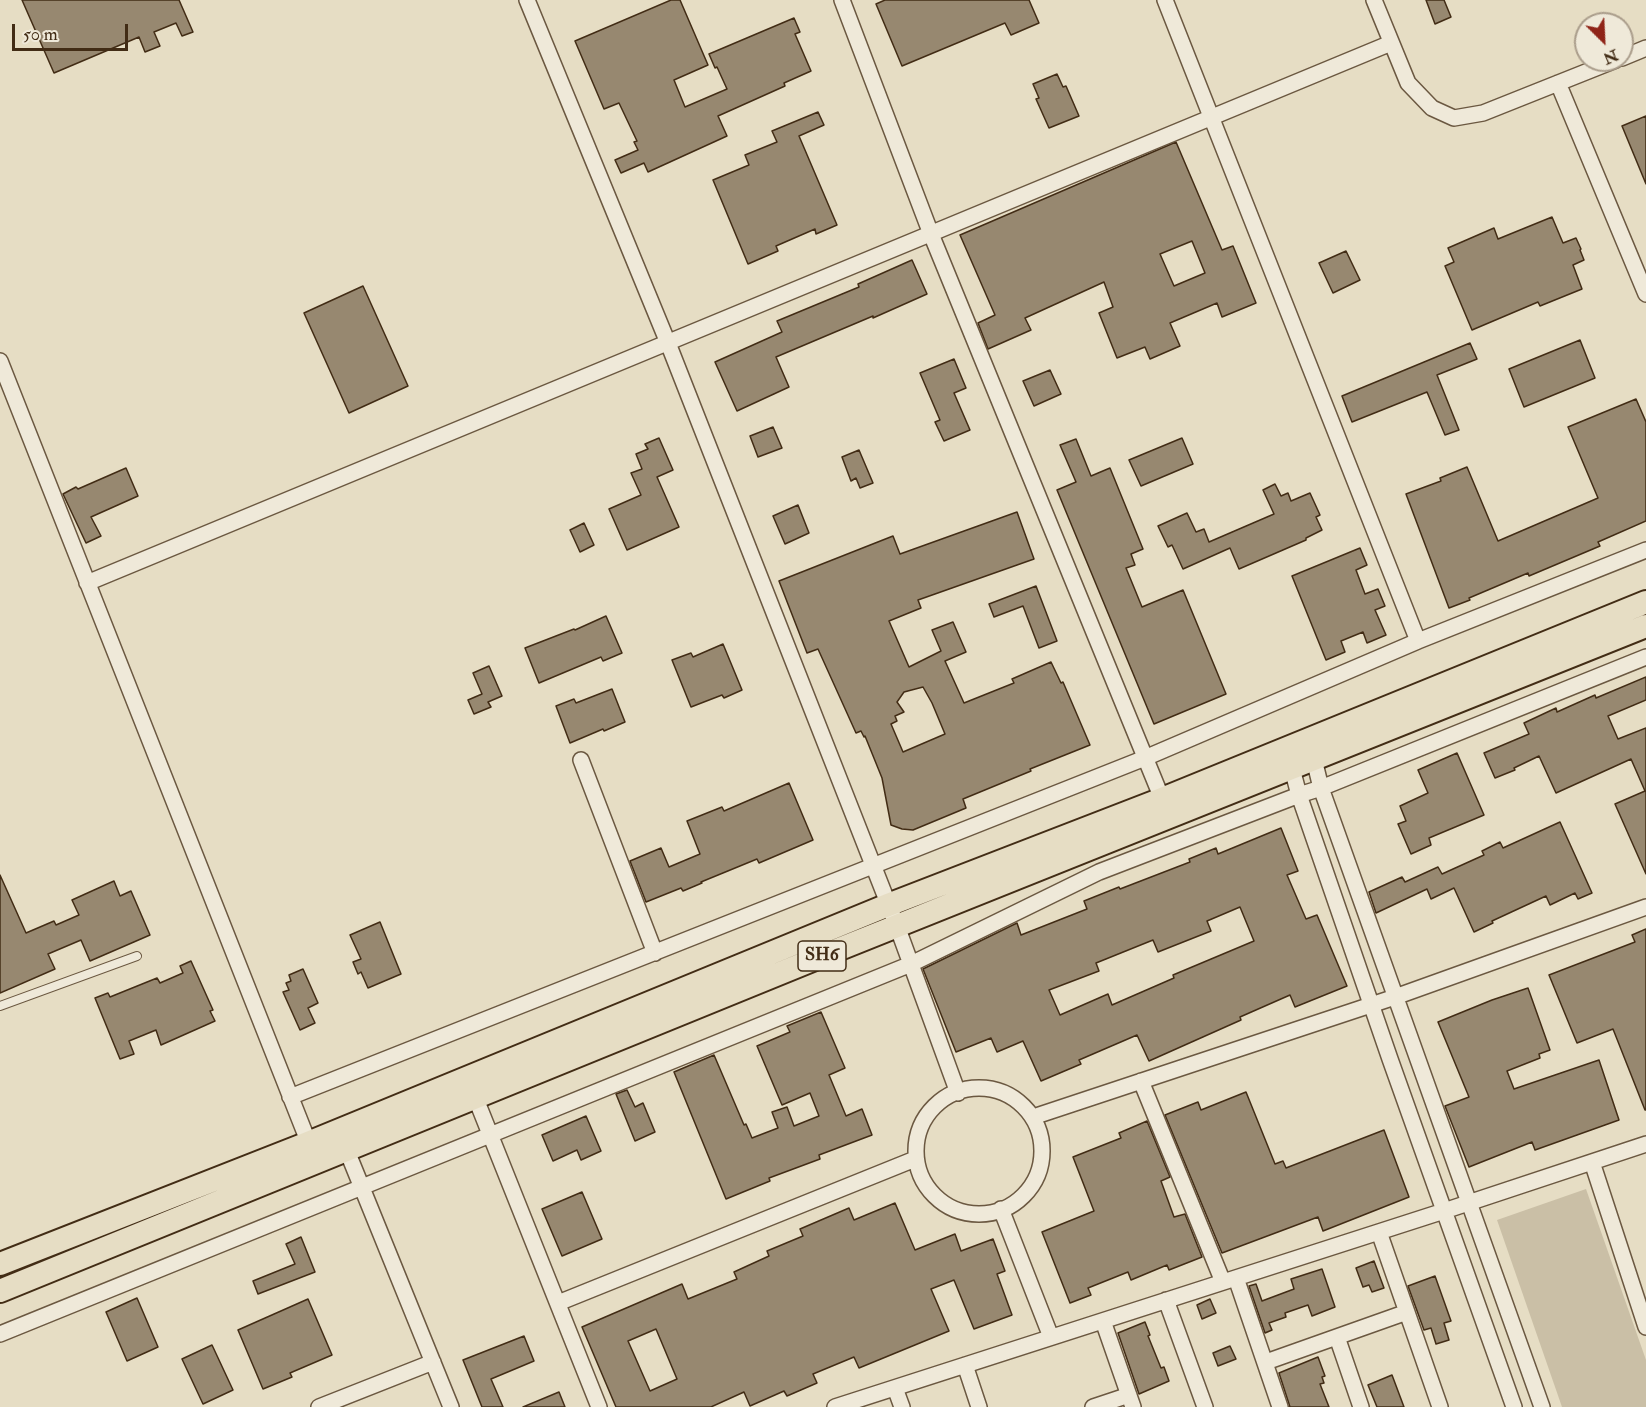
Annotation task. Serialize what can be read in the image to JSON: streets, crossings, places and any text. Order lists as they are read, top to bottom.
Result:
{
  "streets": {
    "main road": ["SH6"]
  },
  "scale_bar": "50 m",
  "north": "bottom right"
}
